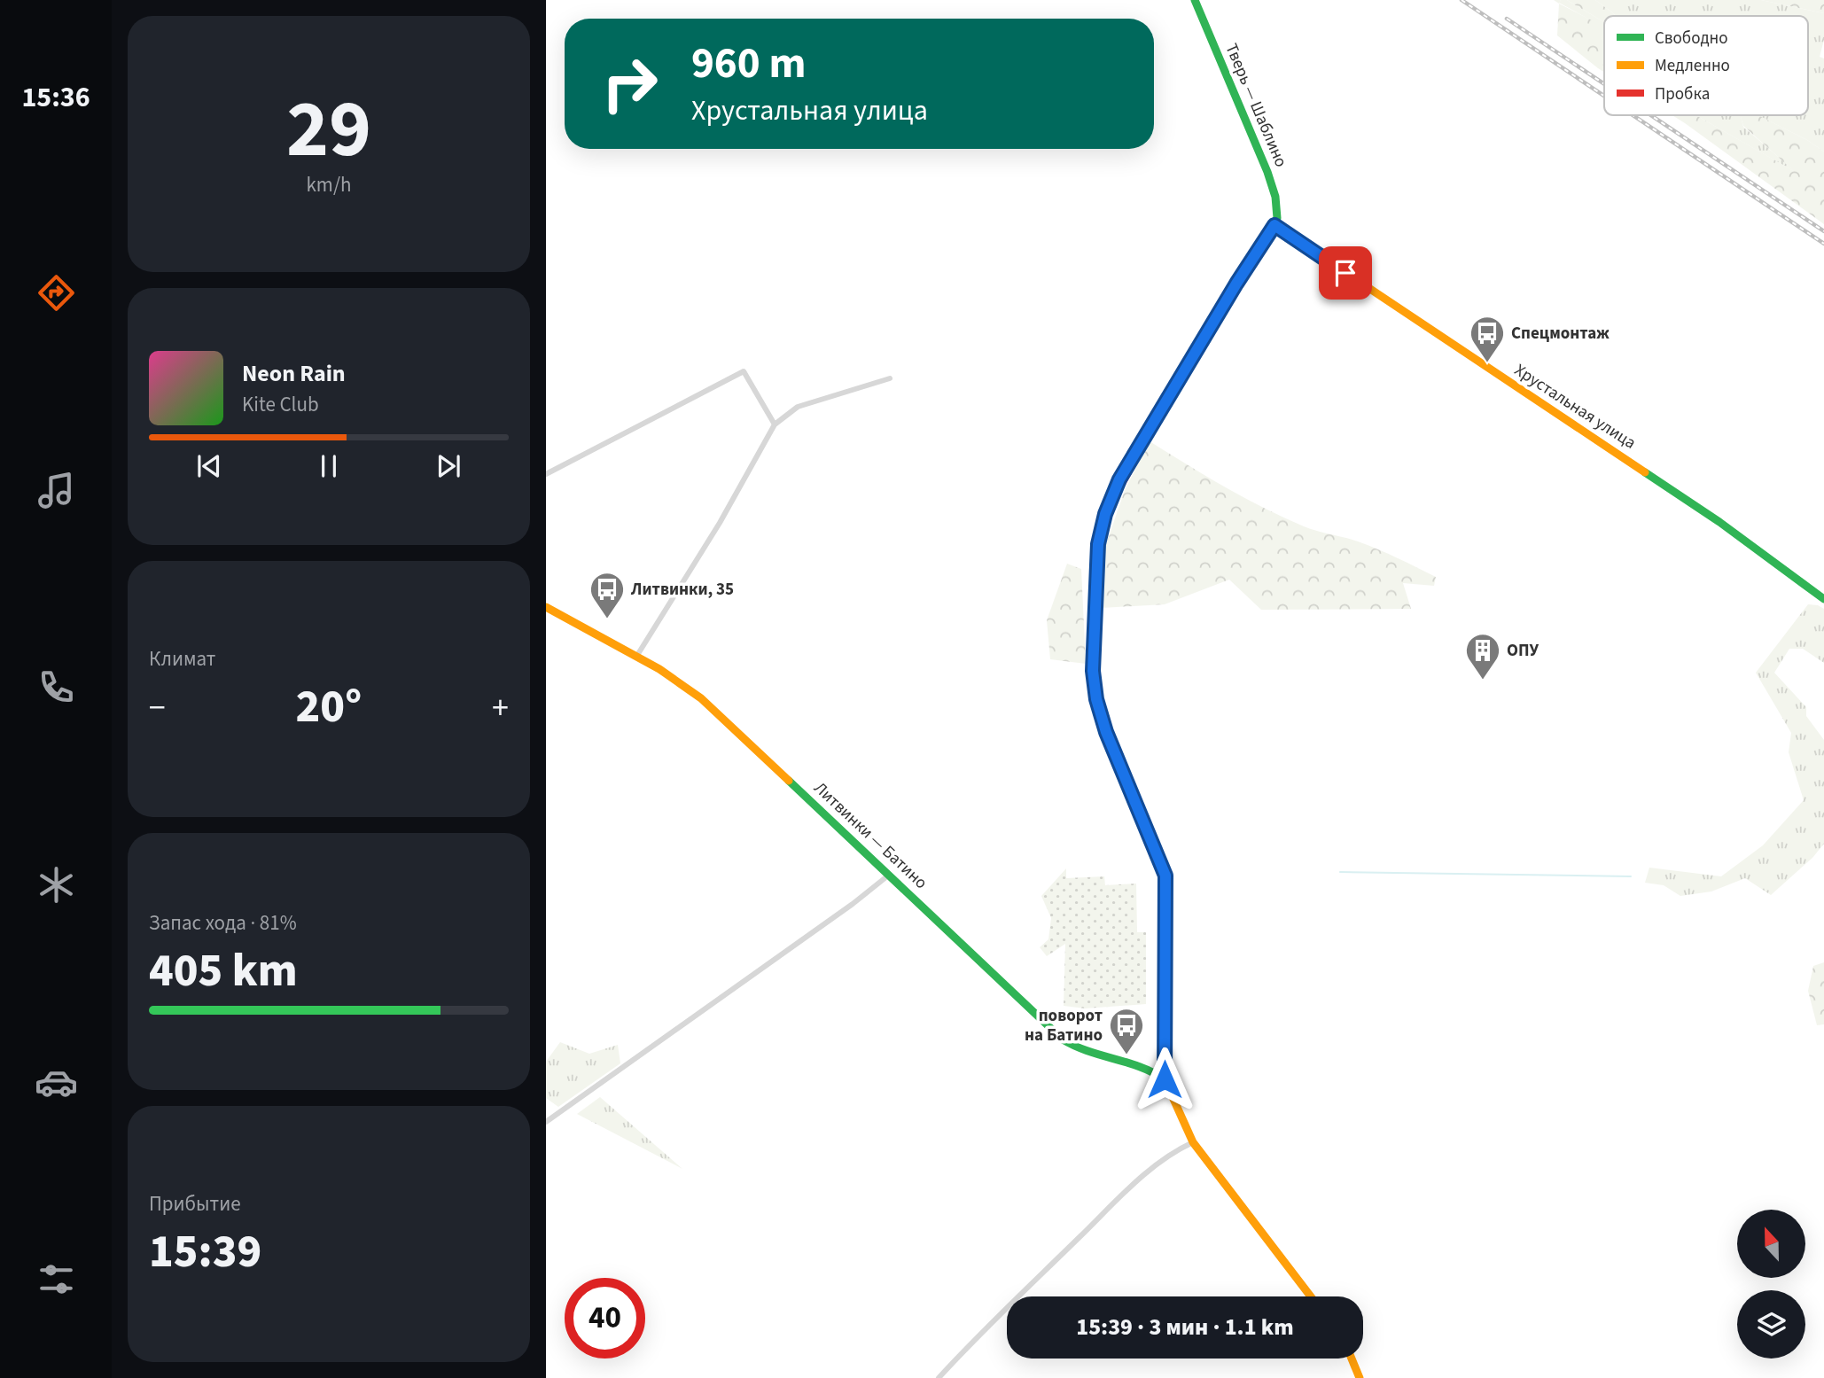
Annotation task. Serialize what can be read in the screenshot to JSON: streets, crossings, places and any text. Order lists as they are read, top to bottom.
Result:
{
  "streets": {
    "street": ["Тверь — Шаблино", "Хрустальная улица", "Литвинки — Батино"]
  },
  "crossings": [
    ["Тверь — Шаблино", "Хрустальная улица"]
  ],
  "places": {
    "bus stop": ["Спецмонтаж", "Литвинки, 35", "поворот на Батино"],
    "building": ["ОПУ"]
  },
  "legend": ["Свободно", "Медленно", "Пробка"],
  "north": "top",
  "page": {
    "tabs": "15:36",
    "tile": [
      ["29", "km/h"],
      "Климат",
      ["Запас хода · 81%", "405 km"],
      ["Прибытие", "15:39"]
    ],
    "turn": ["960 m", "Хрустальная улица"],
    "song": ["Neon Rain", "Kite Club"],
    "heat": ["−", "20°", "+"],
    "limit": "40",
    "trip": "15:39 · 3 мин · 1.1 km"
  }
}
